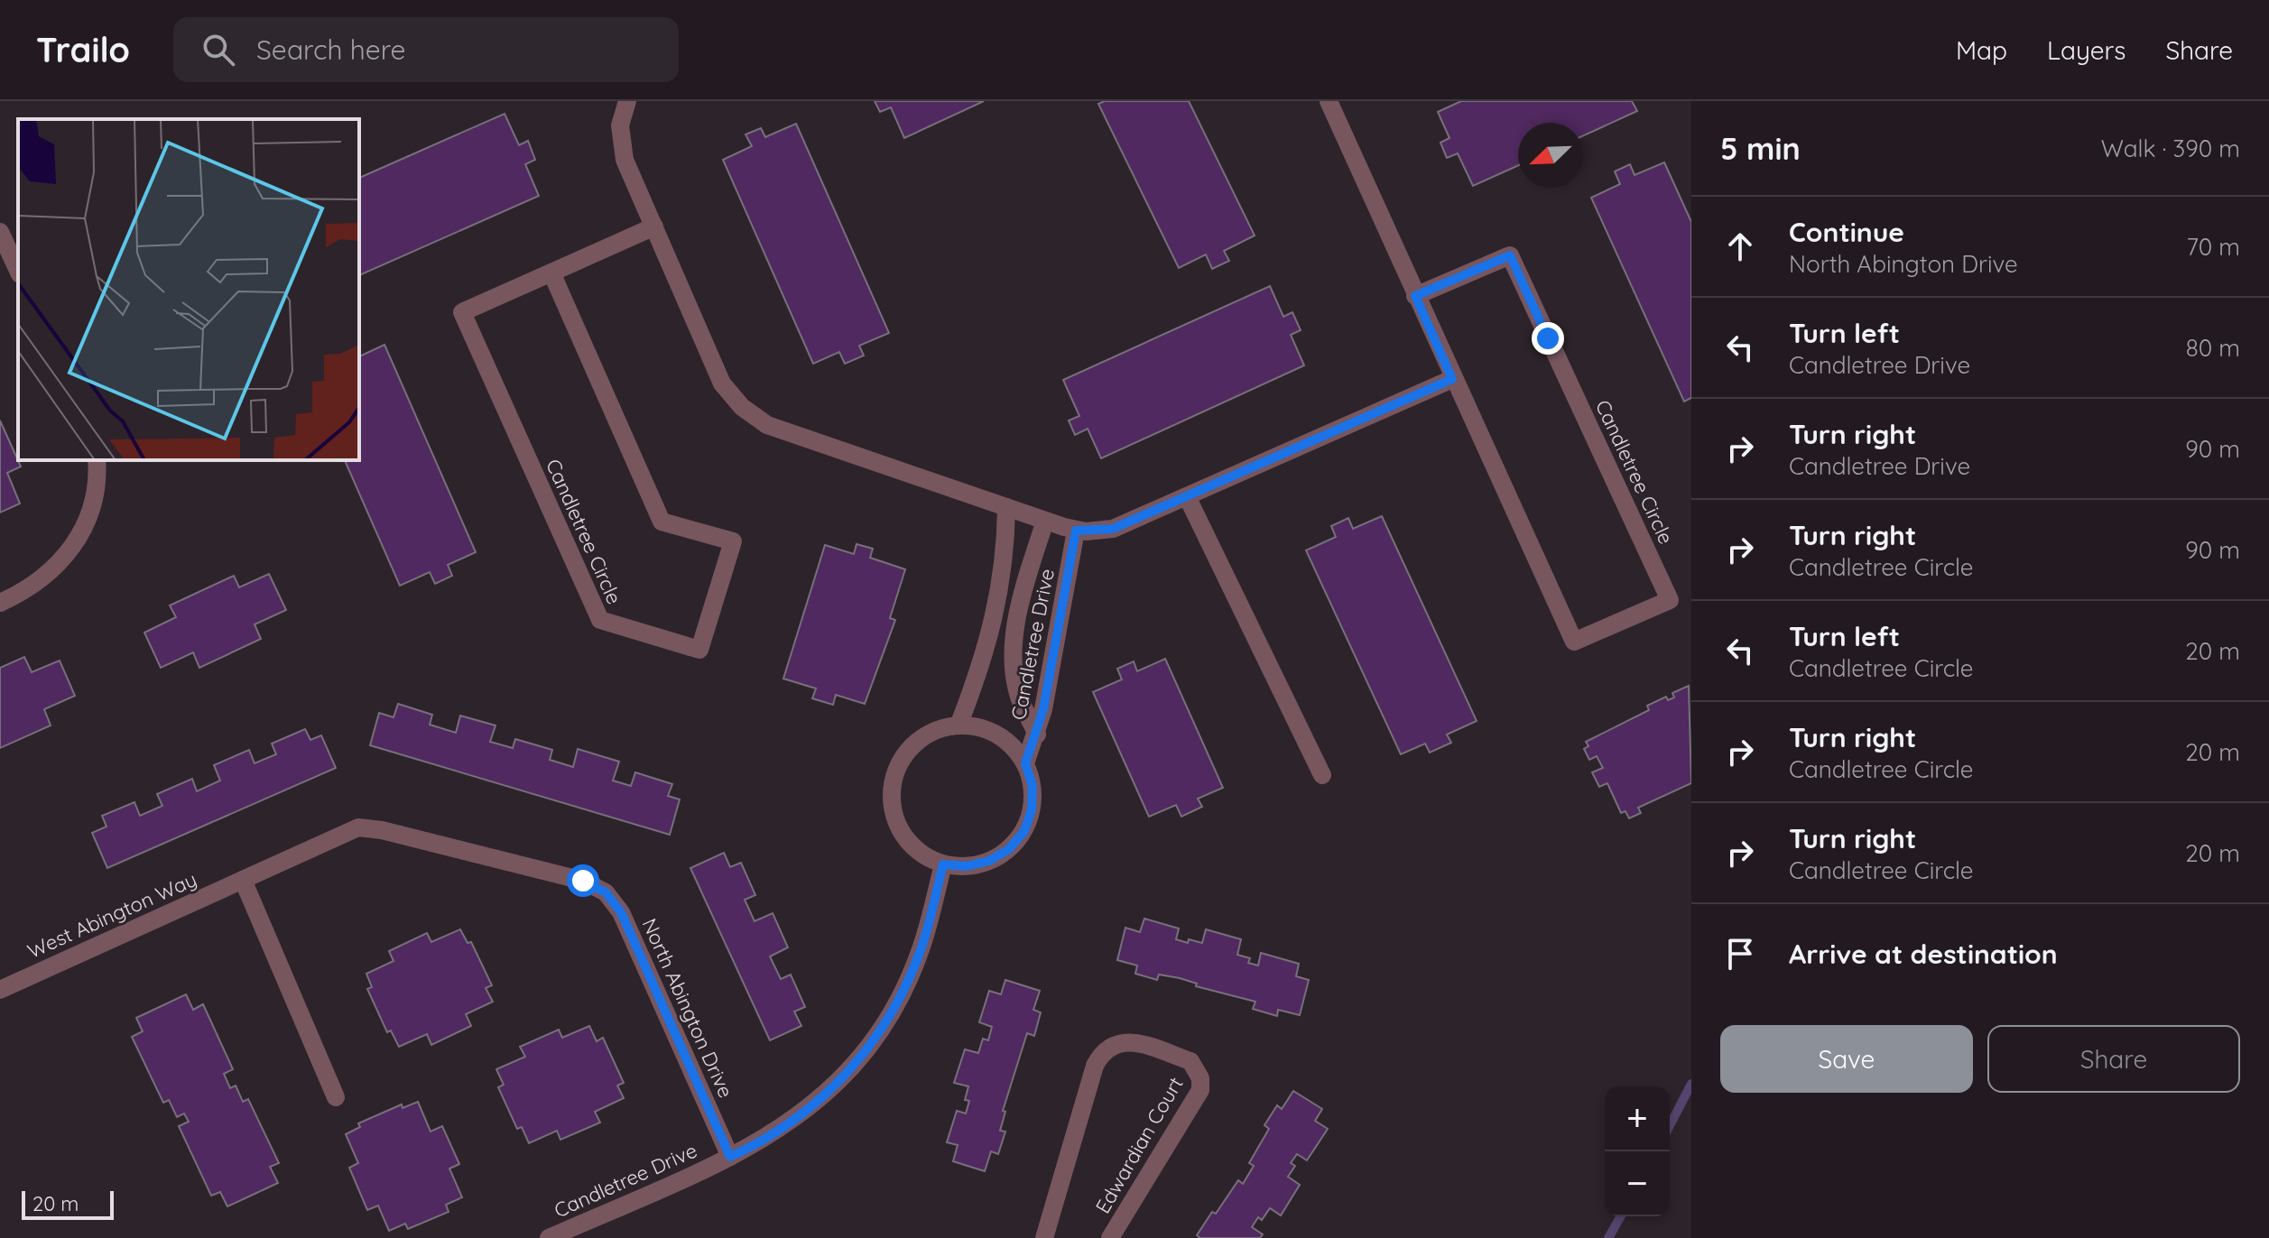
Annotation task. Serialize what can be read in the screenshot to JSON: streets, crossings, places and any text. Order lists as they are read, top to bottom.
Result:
{
  "streets": {
    "street": [
      "Candletree Circle",
      "Candletree Drive",
      "West Abington Way",
      "North Abington Drive",
      "Edwardian Court"
    ]
  },
  "crossings": [
    ["Candletree Drive", "North Abington Drive"],
    ["West Abington Way", "North Abington Drive"]
  ],
  "scale_bar": "20 m",
  "north": "bottom left",
  "page": {
    "header": "Trailo",
    "search": "Search here",
    "nav": ["Map", "Layers", "Share"],
    "heading": ["5 min", "Walk · 390 m"],
    "list": [
      ["Continue", "North Abington Drive", "70 m"],
      ["Turn left", "Candletree Drive", "80 m"],
      ["Turn right", "Candletree Drive", "90 m"],
      ["Turn right", "Candletree Circle", "90 m"],
      ["Turn left", "Candletree Circle", "20 m"],
      ["Turn right", "Candletree Circle", "20 m"],
      ["Turn right", "Candletree Circle", "20 m"],
      "Arrive at destination"
    ],
    "buttons": ["Save", "Share"],
    "map_buttons": ["+", "−"],
    "scale": "20 m"
  }
}
